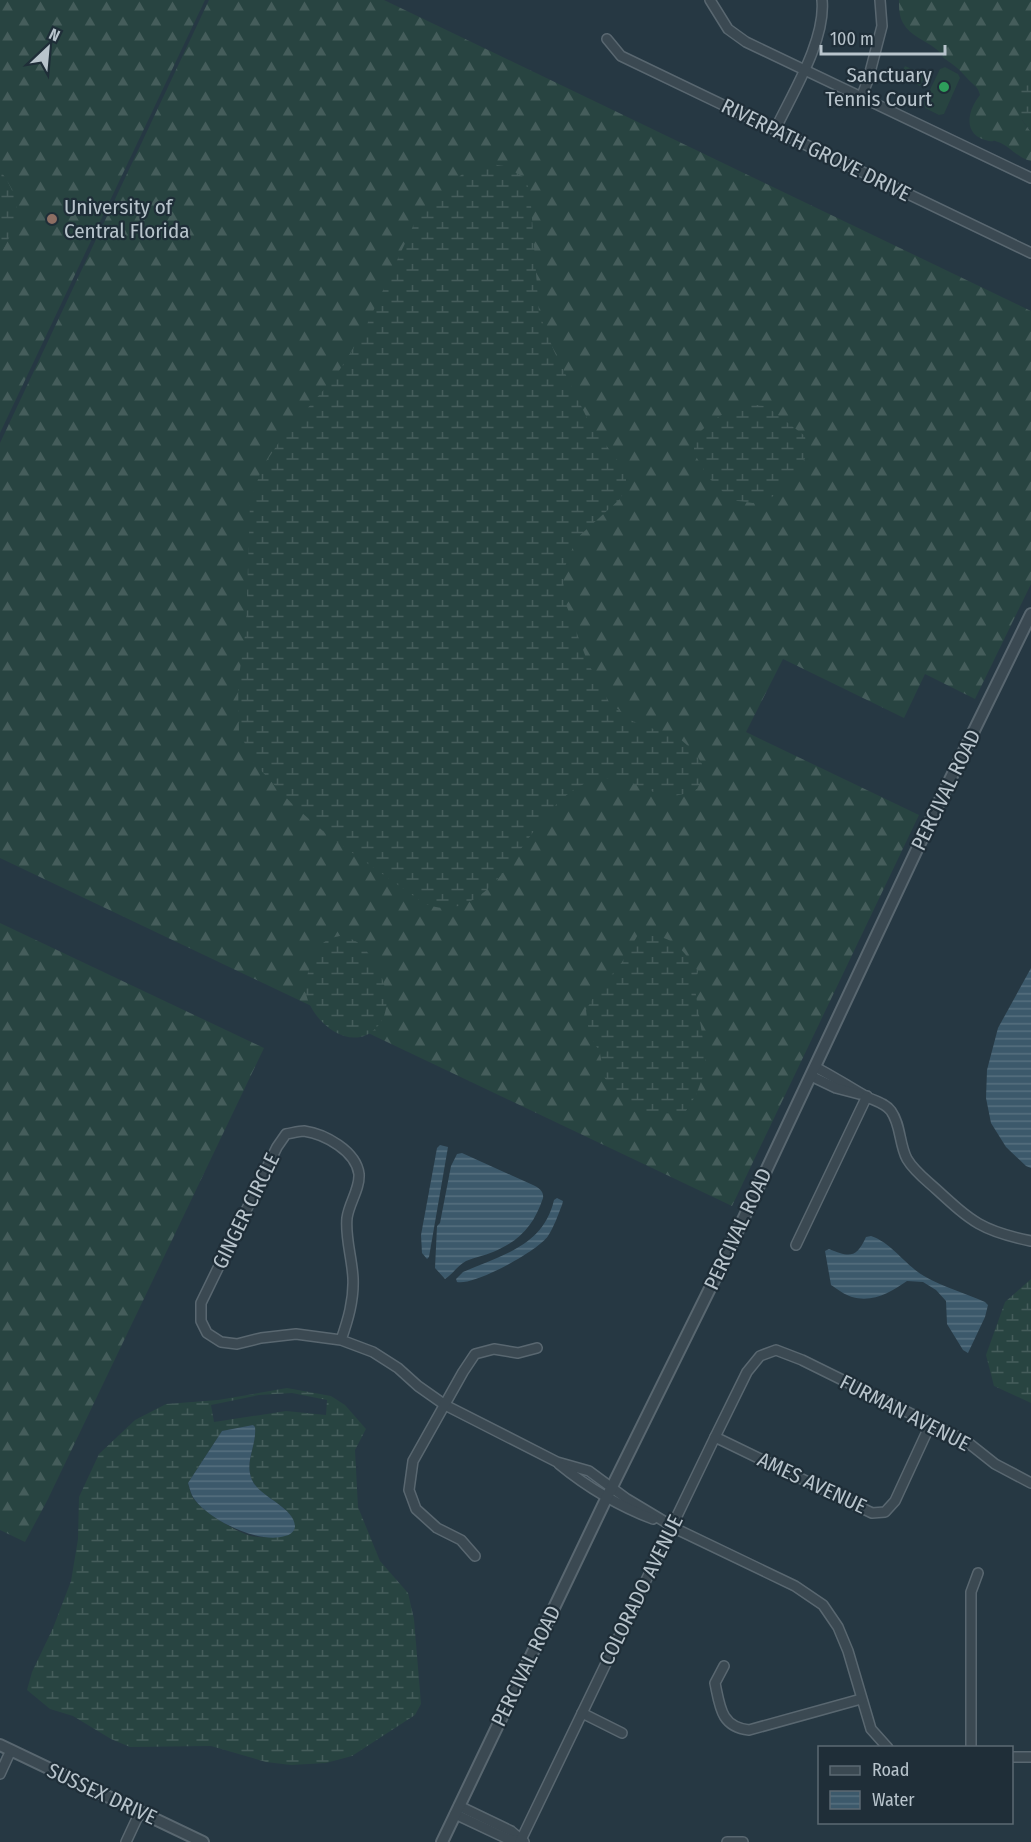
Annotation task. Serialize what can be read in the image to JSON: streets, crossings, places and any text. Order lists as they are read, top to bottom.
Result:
{
  "streets": {
    "street": [
      "RIVERPATH GROVE DRIVE",
      "PERCIVAL ROAD",
      "GINGER CIRCLE",
      "FURMAN AVENUE",
      "AMES AVENUE",
      "COLORADO AVENUE",
      "SUSSEX DRIVE"
    ]
  },
  "crossings": [
    ["FURMAN AVENUE", "AMES AVENUE"],
    ["FURMAN AVENUE", "COLORADO AVENUE"],
    ["AMES AVENUE", "COLORADO AVENUE"]
  ],
  "places": ["Sanctuary Tennis Court", "University of Central Florida"],
  "legend": ["Road", "Water"],
  "scale_bar": "100 m",
  "north": "top right"
}
